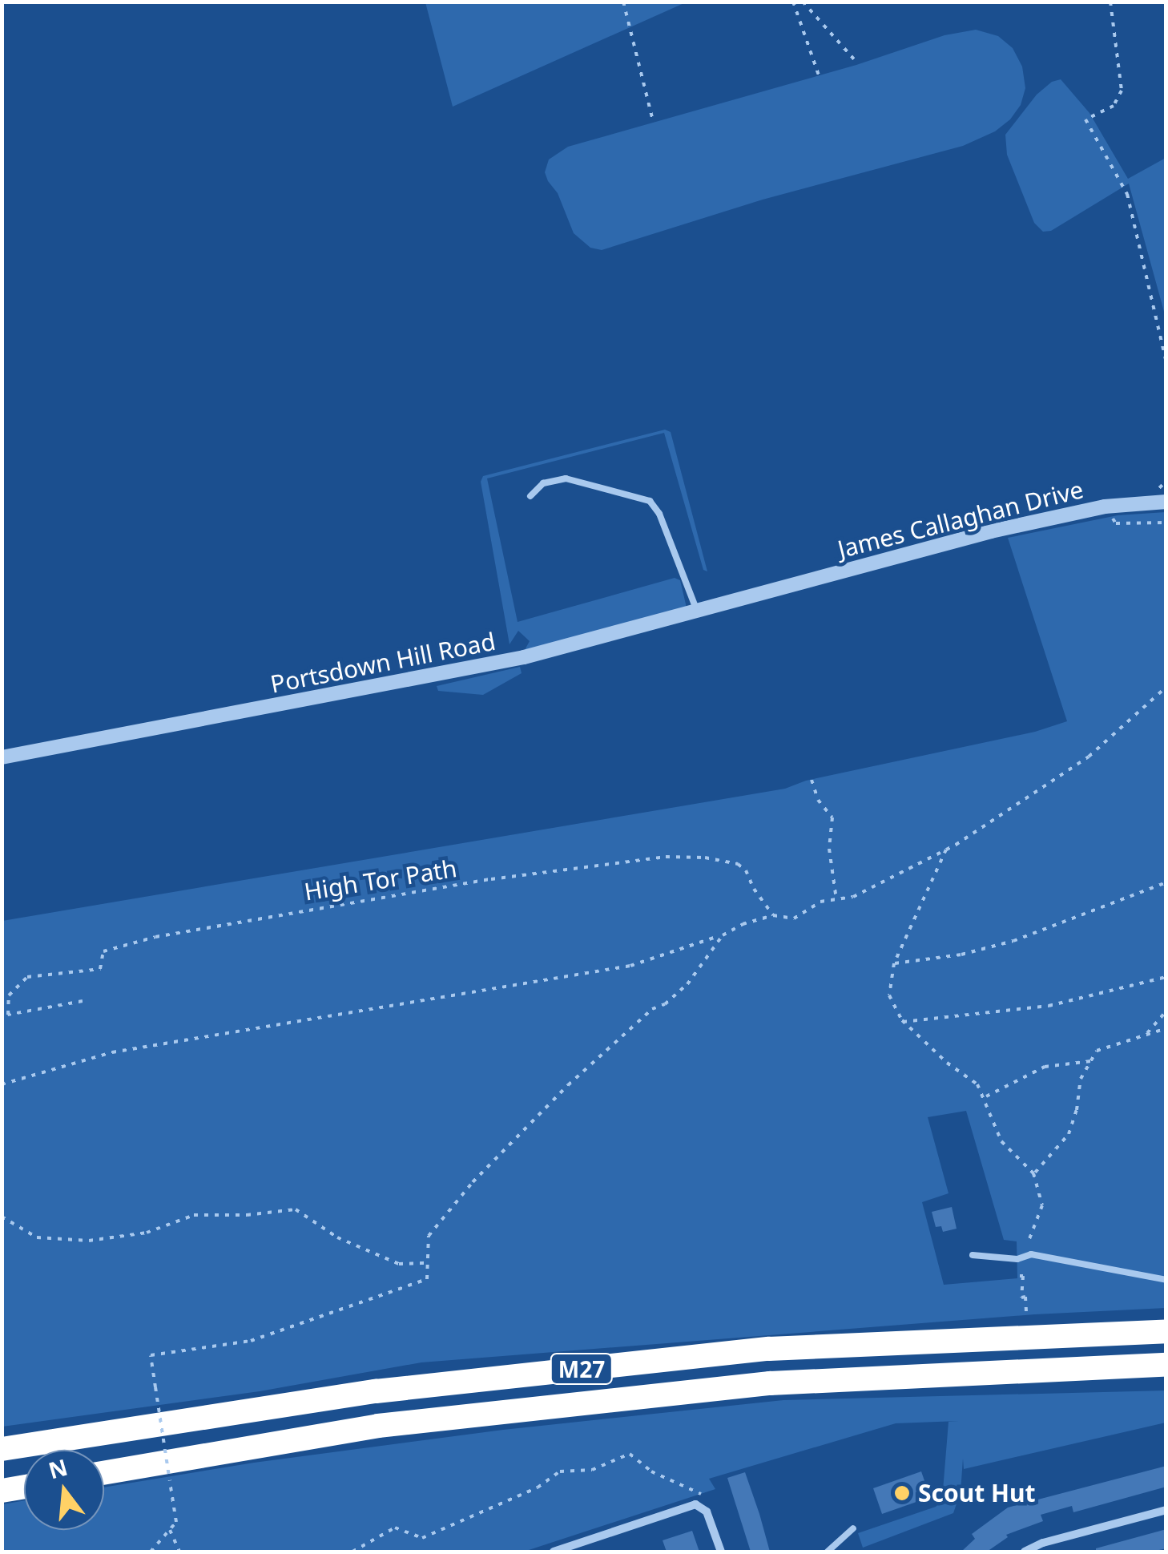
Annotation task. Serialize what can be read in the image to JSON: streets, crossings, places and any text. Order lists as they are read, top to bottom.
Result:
{
  "streets": {
    "highway": ["M27"],
    "street": ["James Callaghan Drive", "Portsdown Hill Road"],
    "path": ["High Tor Path"]
  },
  "crossings": [
    ["James Callaghan Drive", "Portsdown Hill Road"]
  ],
  "places": ["Scout Hut"],
  "north": "top"
}
